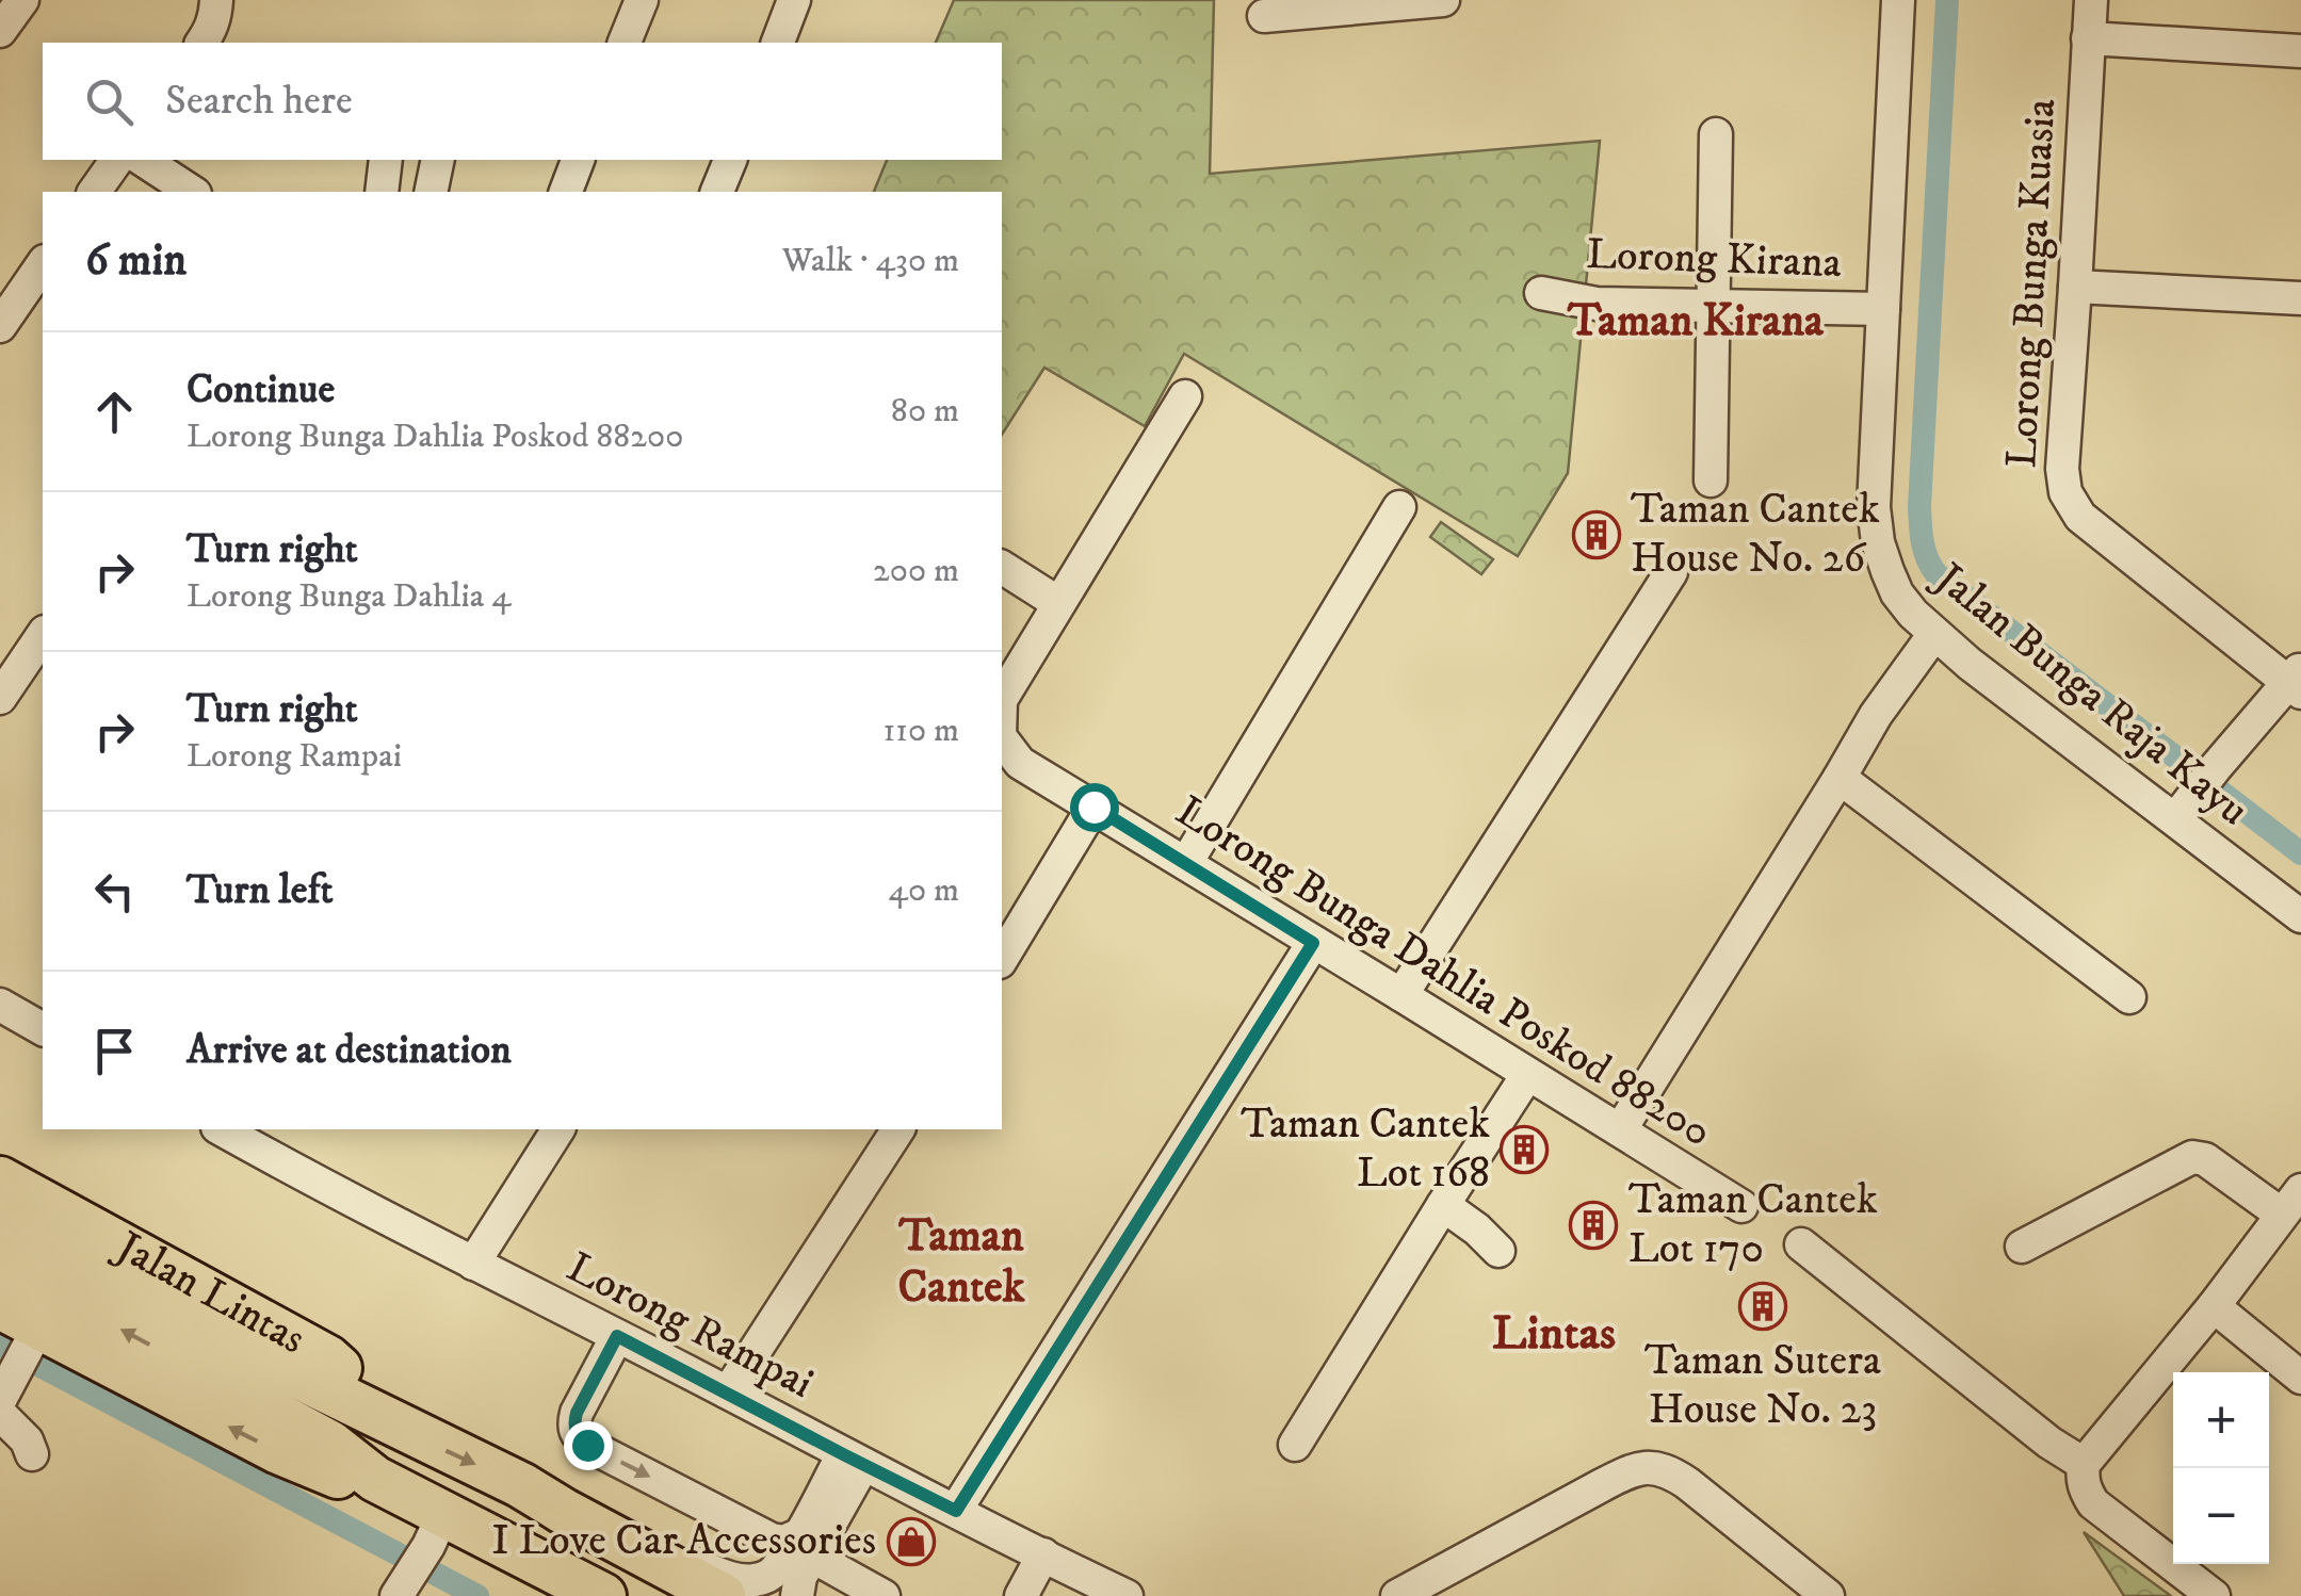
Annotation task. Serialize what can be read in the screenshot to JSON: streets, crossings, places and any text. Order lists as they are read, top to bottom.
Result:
{
  "streets": {
    "highway": ["Jalan Lintas"],
    "street": [
      "Lorong Kirana",
      "Lorong Bunga Kuasia",
      "Jalan Bunga Raja Kayu",
      "Lorong Bunga Dahlia Poskod 88200",
      "Lorong Rampai"
    ]
  },
  "crossings": [
    ["Lorong Kirana", "Jalan Bunga Raja Kayu"]
  ],
  "districts": ["Taman Kirana", "Taman Cantek", "Lintas"],
  "places": {
    "building": [
      "Taman Cantek House No. 26",
      "Taman Cantek Lot 168",
      "Taman Cantek Lot 170",
      "Taman Sutera House No. 23"
    ],
    "shop": ["I Love Car Accessories"]
  },
  "page": {
    "search": "Search here",
    "heading": ["6 min", "Walk · 430 m"],
    "list": [
      ["Continue", "Lorong Bunga Dahlia Poskod 88200", "80 m"],
      ["Turn right", "Lorong Bunga Dahlia 4", "200 m"],
      ["Turn right", "Lorong Rampai", "110 m"],
      ["Turn left", "40 m"],
      "Arrive at destination"
    ],
    "map_buttons": ["+", "−"]
  }
}
